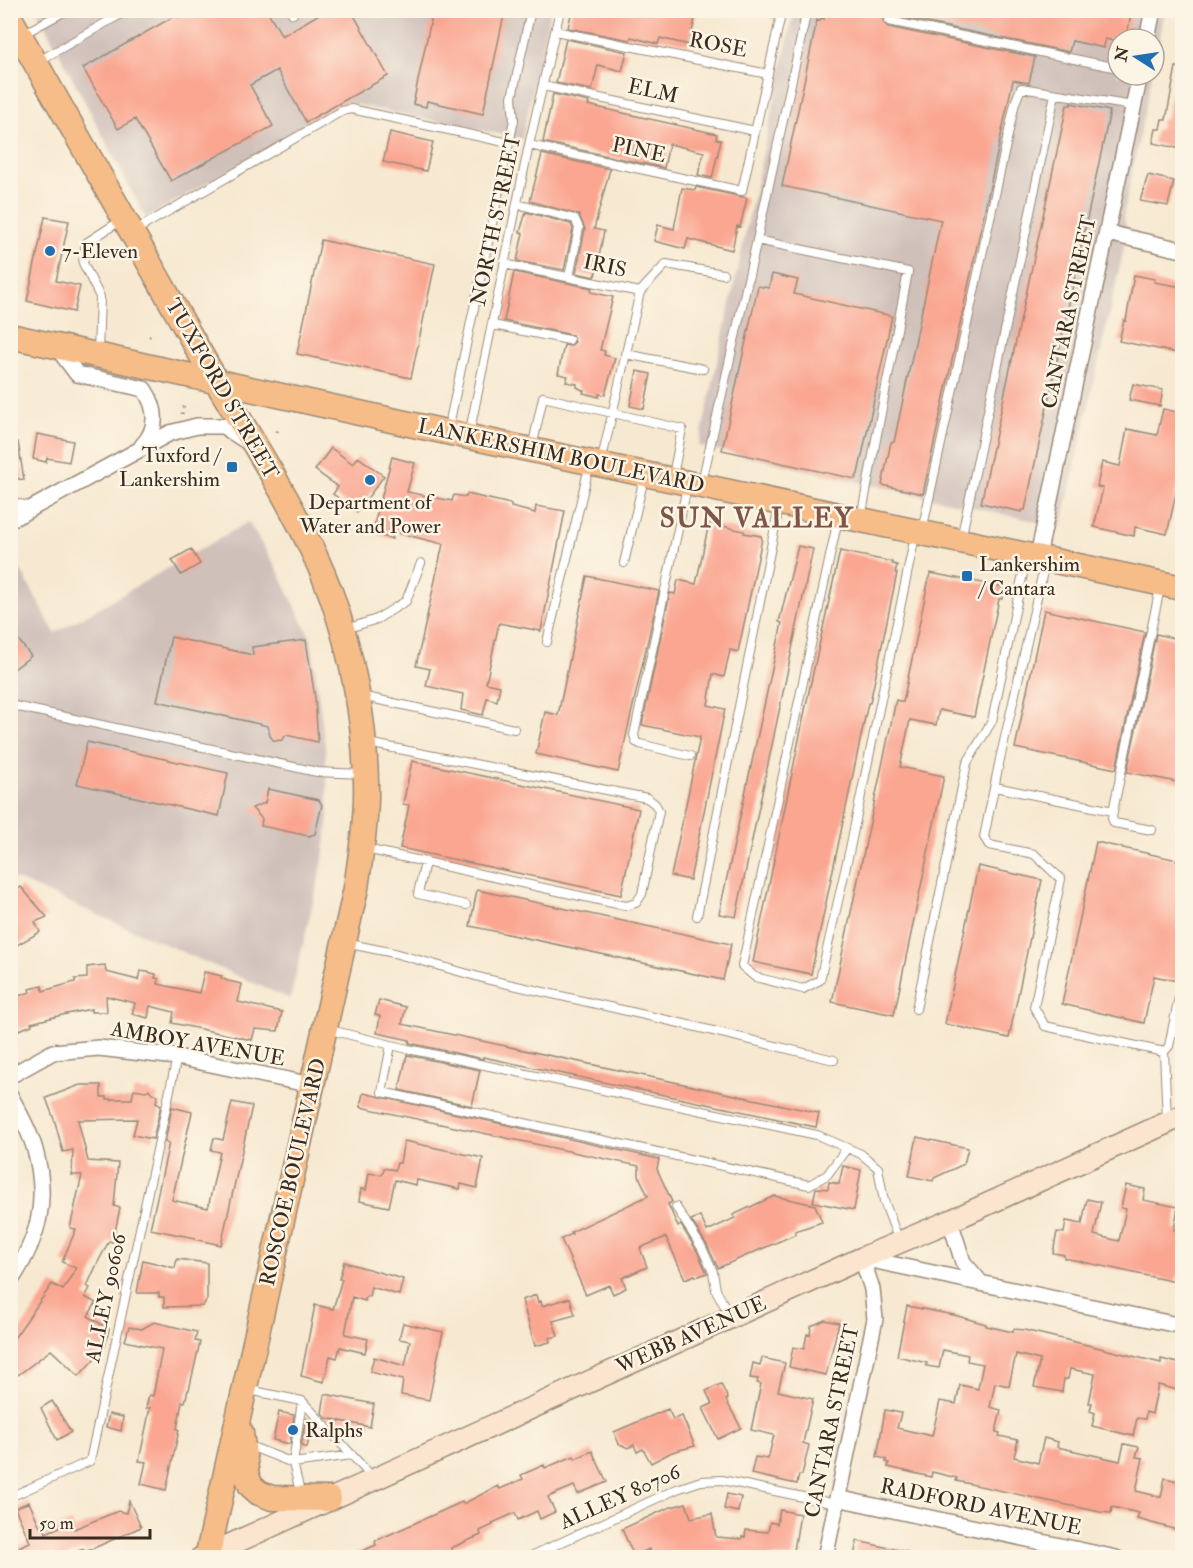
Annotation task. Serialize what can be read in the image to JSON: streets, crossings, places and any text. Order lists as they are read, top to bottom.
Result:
{
  "streets": {
    "main road": ["TUXFORD STREET", "LANKERSHIM BOULEVARD", "ROSCOE BOULEVARD"],
    "street": [
      "CANTARA STREET",
      "AMBOY AVENUE",
      "WEBB AVENUE",
      "RADFORD AVENUE"
    ],
    "lane": [
      "ROSE",
      "ELM",
      "PINE",
      "NORTH STREET",
      "IRIS",
      "ALLEY 90606",
      "ALLEY 80706"
    ]
  },
  "crossings": [
    ["ROSE", "NORTH STREET"],
    ["ELM", "PINE"],
    ["ELM", "NORTH STREET"],
    ["PINE", "NORTH STREET"],
    ["NORTH STREET", "IRIS"],
    ["NORTH STREET", "LANKERSHIM BOULEVARD"],
    ["CANTARA STREET", "LANKERSHIM BOULEVARD"],
    ["CANTARA STREET", "WEBB AVENUE"],
    ["CANTARA STREET", "ALLEY 80706"],
    ["CANTARA STREET", "RADFORD AVENUE"],
    ["TUXFORD STREET", "LANKERSHIM BOULEVARD"],
    ["TUXFORD STREET", "ROSCOE BOULEVARD"],
    ["AMBOY AVENUE", "ROSCOE BOULEVARD"],
    ["AMBOY AVENUE", "ALLEY 90606"],
    ["ROSCOE BOULEVARD", "WEBB AVENUE"],
    ["ALLEY 80706", "RADFORD AVENUE"]
  ],
  "districts": ["SUN VALLEY"],
  "places": {
    "other": ["7-Eleven", "Department of Water and Power", "Ralphs"],
    "transit": ["Tuxford / Lankershim", "Lankershim / Cantara"]
  },
  "scale_bar": "50 m",
  "north": "left"
}
